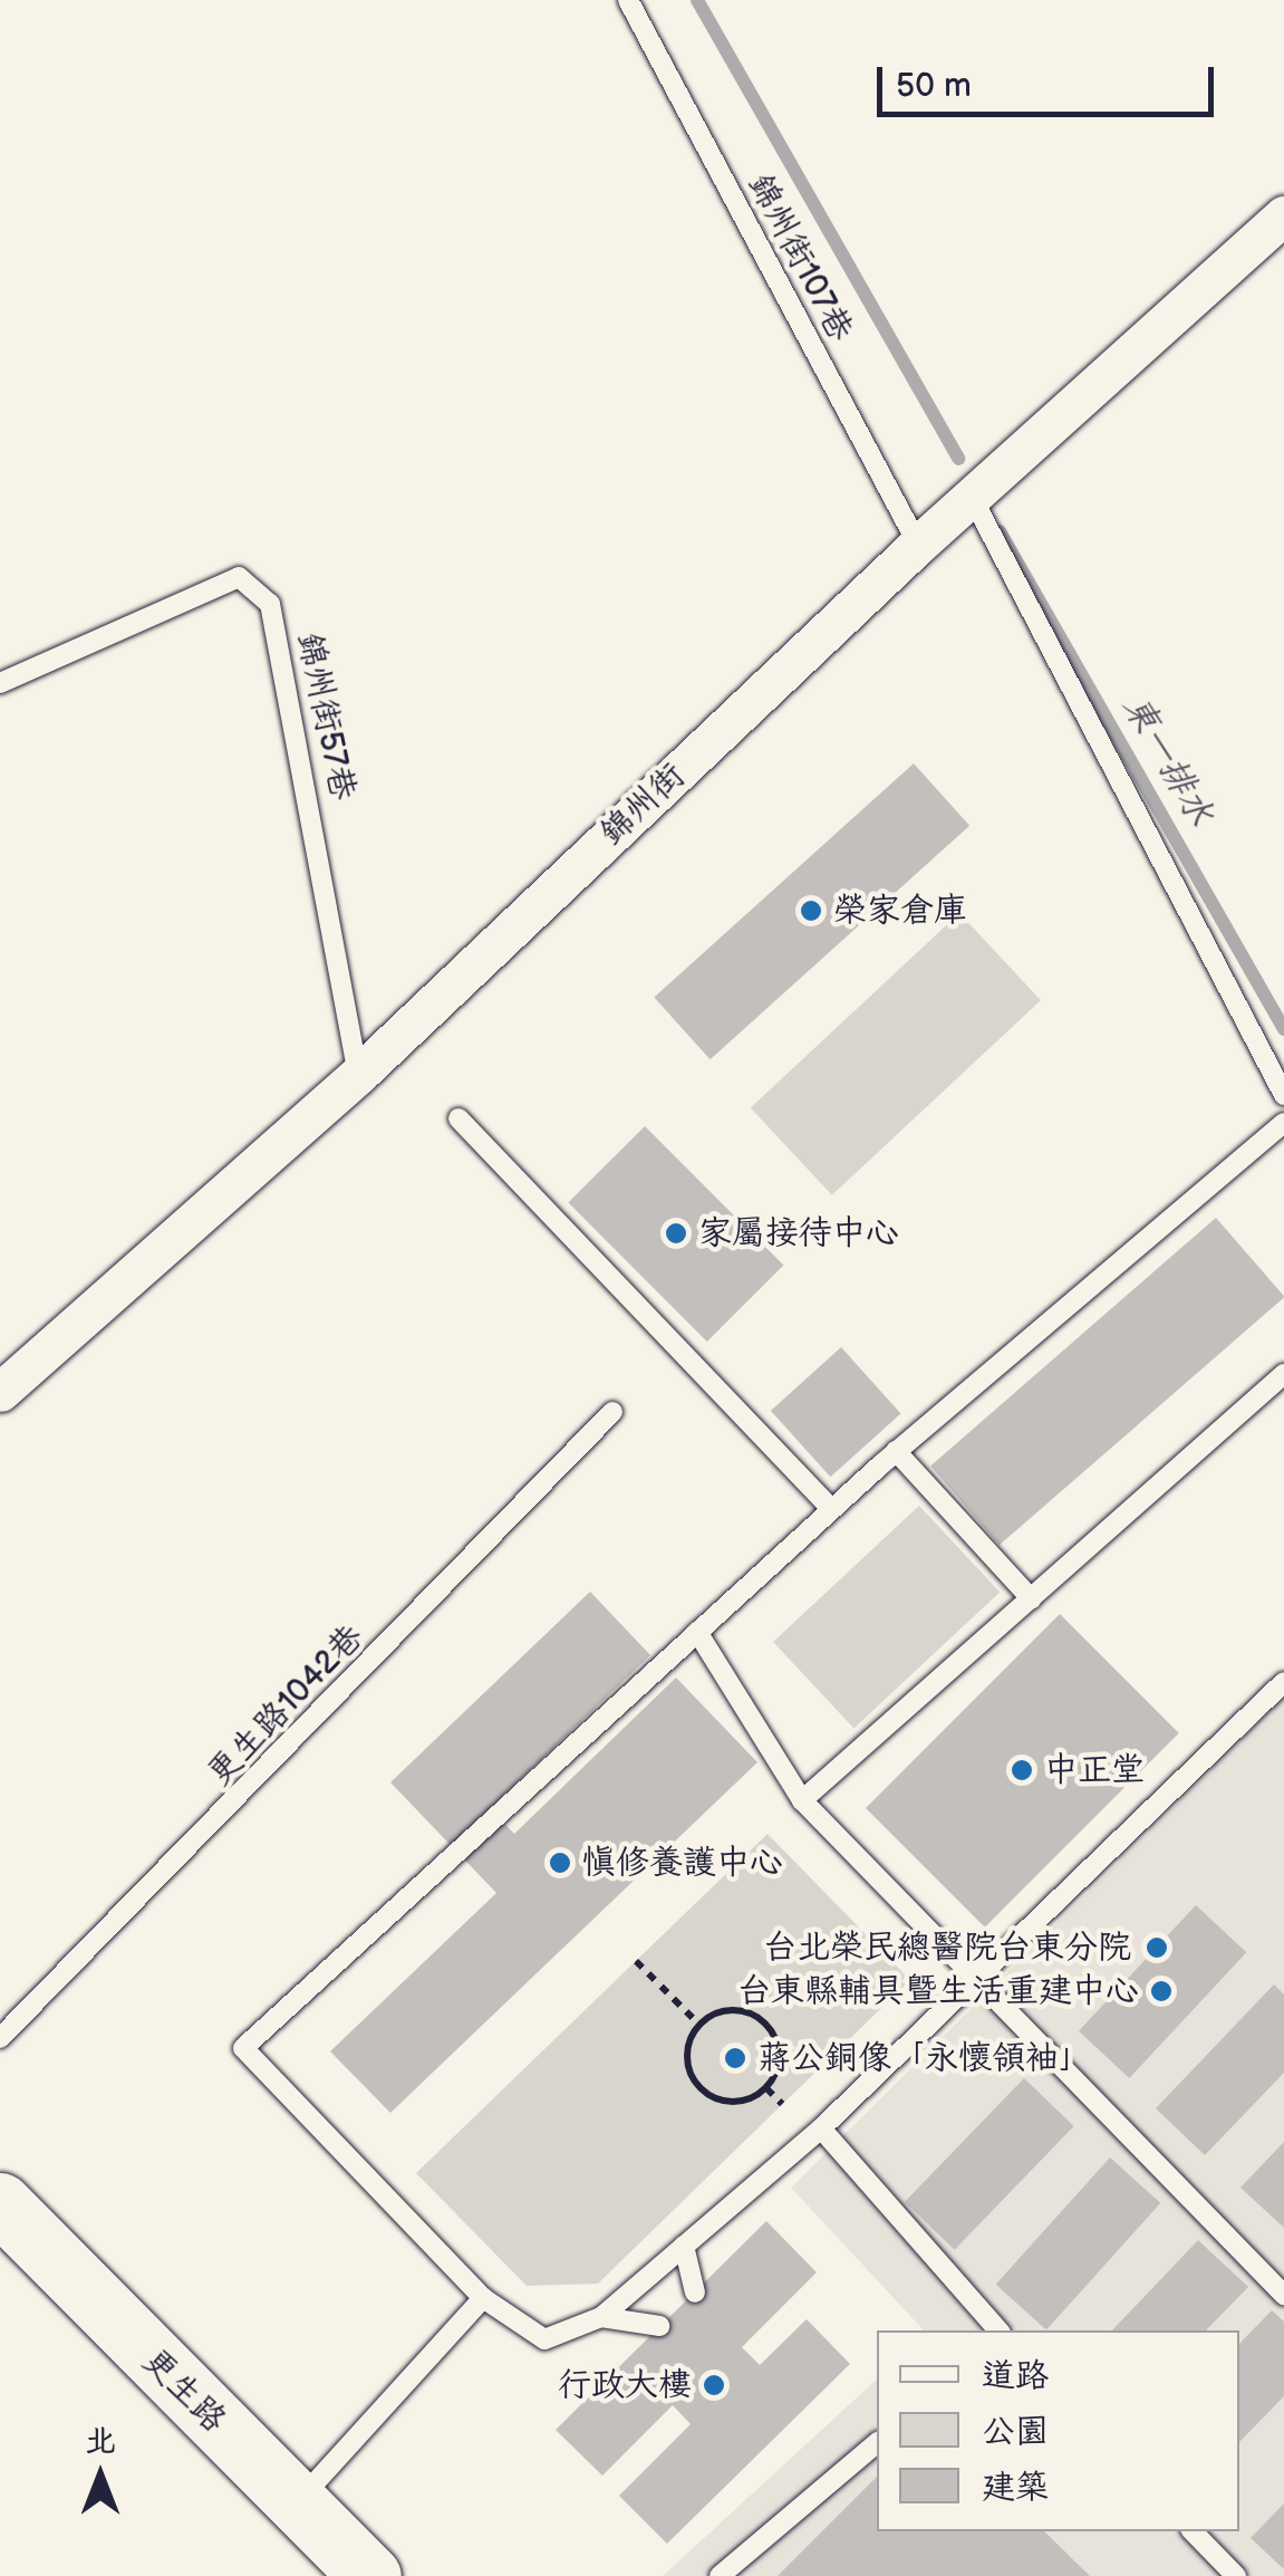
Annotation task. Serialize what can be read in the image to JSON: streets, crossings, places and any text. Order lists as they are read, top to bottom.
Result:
{
  "streets": {
    "main road": ["更生路"],
    "street": ["錦州街"],
    "lane": ["錦州街107巷", "錦州街57巷", "更生路1042巷"]
  },
  "crossings": [
    ["錦州街107巷", "錦州街"],
    ["錦州街57巷", "錦州街"]
  ],
  "water": ["東一排水"],
  "places": [
    "榮家倉庫",
    "家屬接待中心",
    "中正堂",
    "慎修養護中心",
    "台北榮民總醫院台東分院",
    "台東縣輔具暨生活重建中心",
    "蔣公銅像「永懷領袖」",
    "行政大樓"
  ],
  "legend": ["道路", "公園", "建築"],
  "scale_bar": "50 m",
  "north": "top"
}
